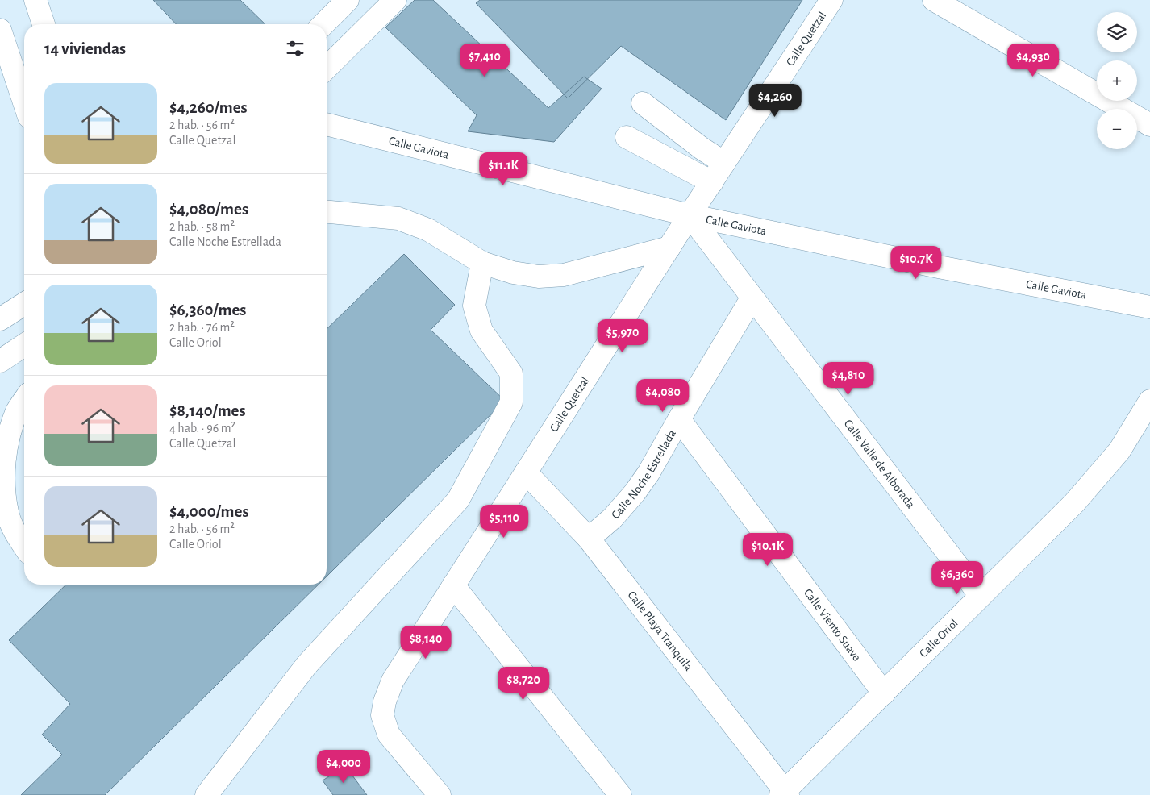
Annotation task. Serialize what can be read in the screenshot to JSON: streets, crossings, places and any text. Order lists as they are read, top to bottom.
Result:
{
  "streets": {
    "street": [
      "Calle Quetzal",
      "Calle Gaviota",
      "Calle Valle de Alborada",
      "Calle Noche Estrellada",
      "Calle Viento Suave",
      "Calle Playa Tranquila",
      "Calle Oriol"
    ]
  },
  "crossings": [
    ["Calle Quetzal", "Calle Gaviota"],
    ["Calle Quetzal", "Calle Valle de Alborada"],
    ["Calle Quetzal", "Calle Playa Tranquila"],
    ["Calle Gaviota", "Calle Valle de Alborada"],
    ["Calle Valle de Alborada", "Calle Noche Estrellada"],
    ["Calle Valle de Alborada", "Calle Oriol"],
    ["Calle Noche Estrellada", "Calle Viento Suave"],
    ["Calle Noche Estrellada", "Calle Playa Tranquila"],
    ["Calle Viento Suave", "Calle Oriol"],
    ["Calle Playa Tranquila", "Calle Oriol"]
  ],
  "page": {
    "map_buttons": ["+", "−"],
    "heading": "14 viviendas",
    "price": [
      "$7,410",
      "$4,930",
      "$4,260",
      "$11.1K",
      "$10.7K",
      "$5,970",
      "$4,810",
      "$4,080",
      "$5,110",
      "$10.1K",
      "$6,360",
      "$8,140",
      "$8,720",
      "$4,000"
    ],
    "list": [
      {
        "name": "$4,260/mes",
        "note": "2 hab. · 56 m² · Calle Quetzal"
      },
      {
        "name": "$4,080/mes",
        "note": "2 hab. · 58 m² · Calle Noche Estrellada"
      },
      {
        "name": "$6,360/mes",
        "note": "2 hab. · 76 m² · Calle Oriol"
      },
      {
        "name": "$8,140/mes",
        "note": "4 hab. · 96 m² · Calle Quetzal"
      },
      {
        "name": "$4,000/mes",
        "note": "2 hab. · 56 m² · Calle Oriol"
      }
    ]
  }
}
